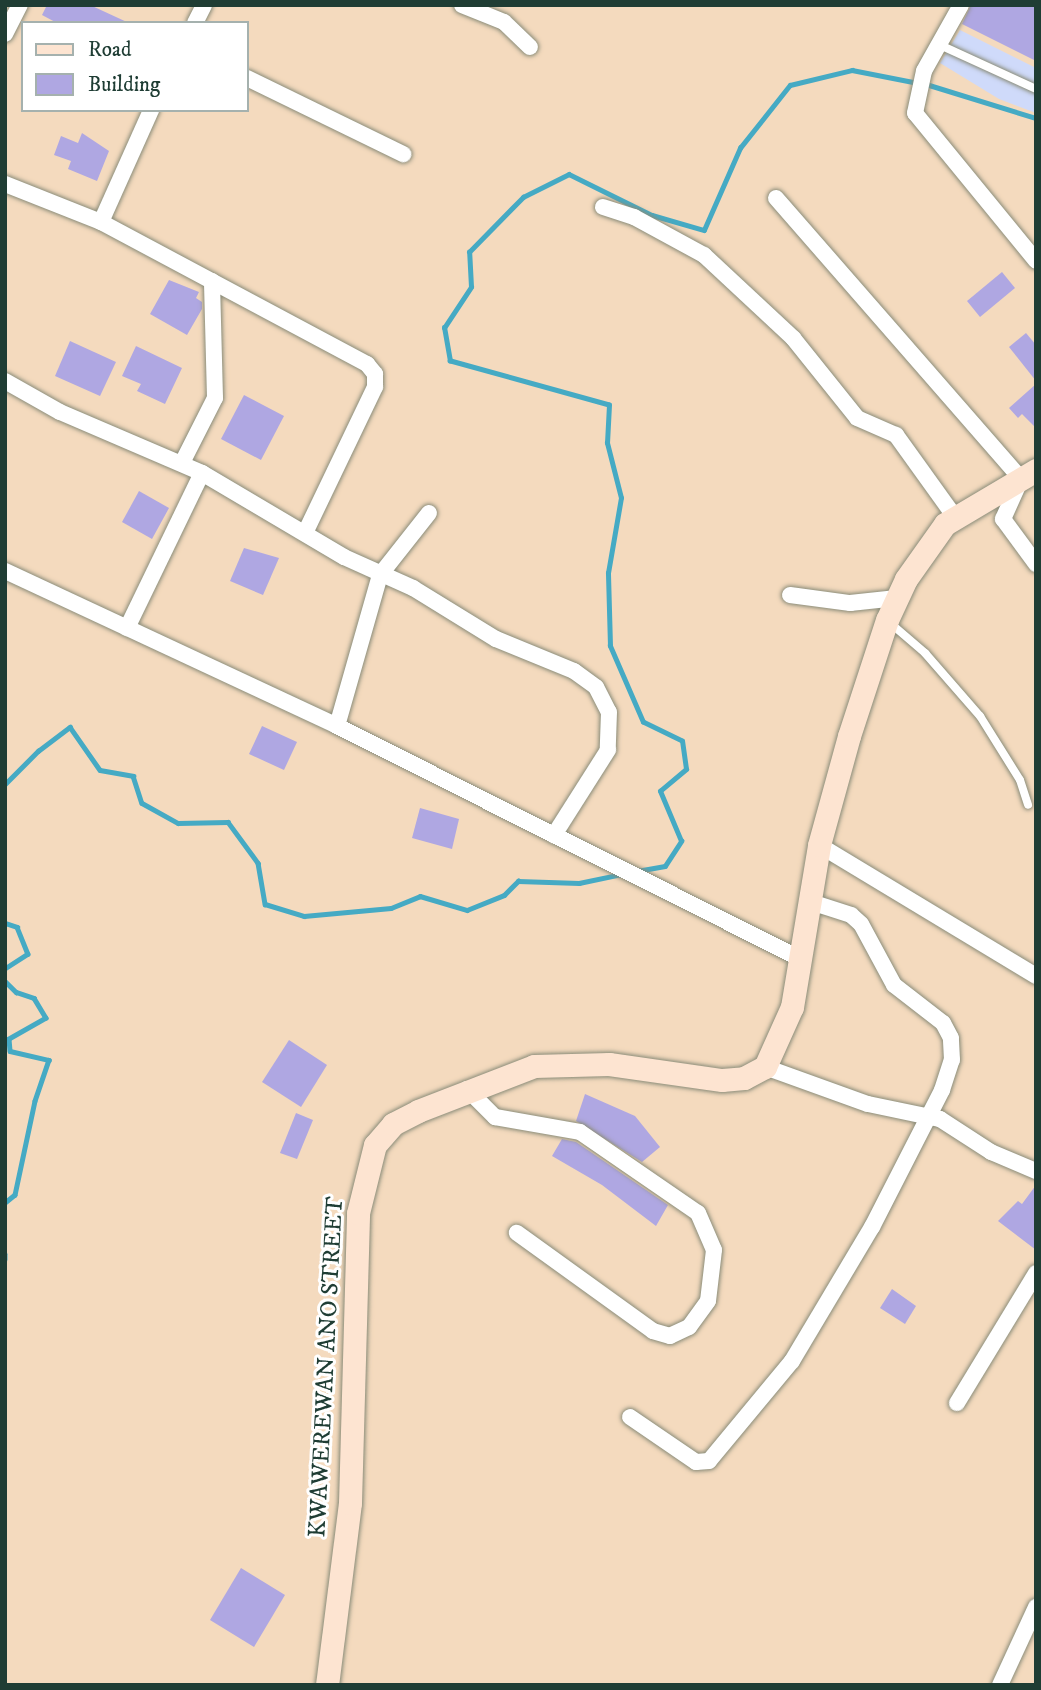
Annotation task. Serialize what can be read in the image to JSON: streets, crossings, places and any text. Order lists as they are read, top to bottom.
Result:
{
  "streets": {
    "street": ["KWAWEREWAN ANO STREET"]
  },
  "legend": ["Road", "Building"]
}
